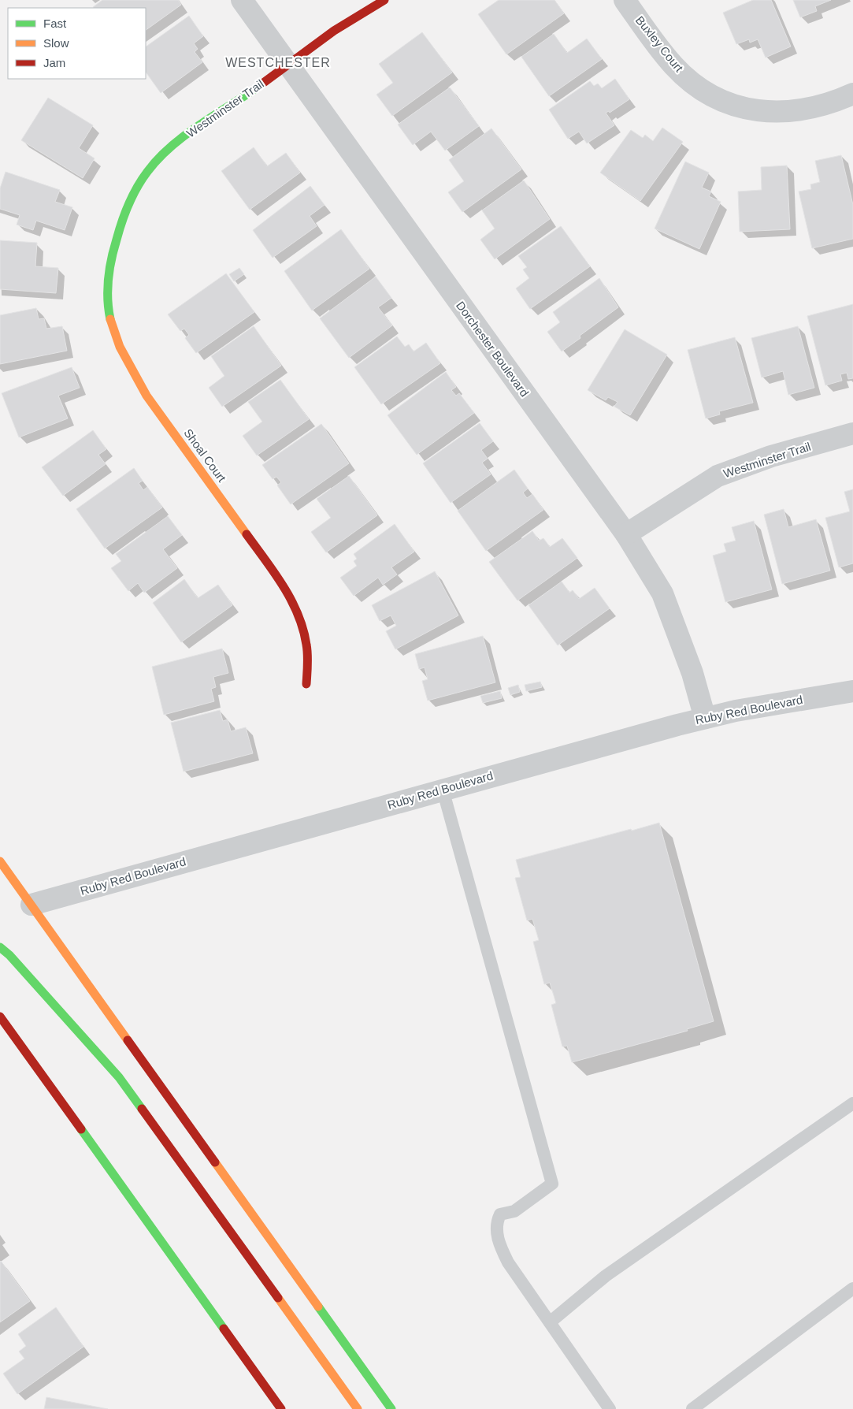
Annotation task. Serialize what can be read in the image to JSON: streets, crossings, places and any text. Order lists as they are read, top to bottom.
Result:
{
  "streets": {
    "main road": ["Westminster Trail", "Shoal Court"],
    "street": ["Buxley Court", "Dorchester Boulevard", "Ruby Red Boulevard"]
  },
  "crossings": [
    ["Westminster Trail", "Dorchester Boulevard"],
    ["Westminster Trail", "Shoal Court"],
    ["Dorchester Boulevard", "Ruby Red Boulevard"]
  ],
  "districts": ["WESTCHESTER"],
  "legend": ["Fast", "Slow", "Jam"]
}
